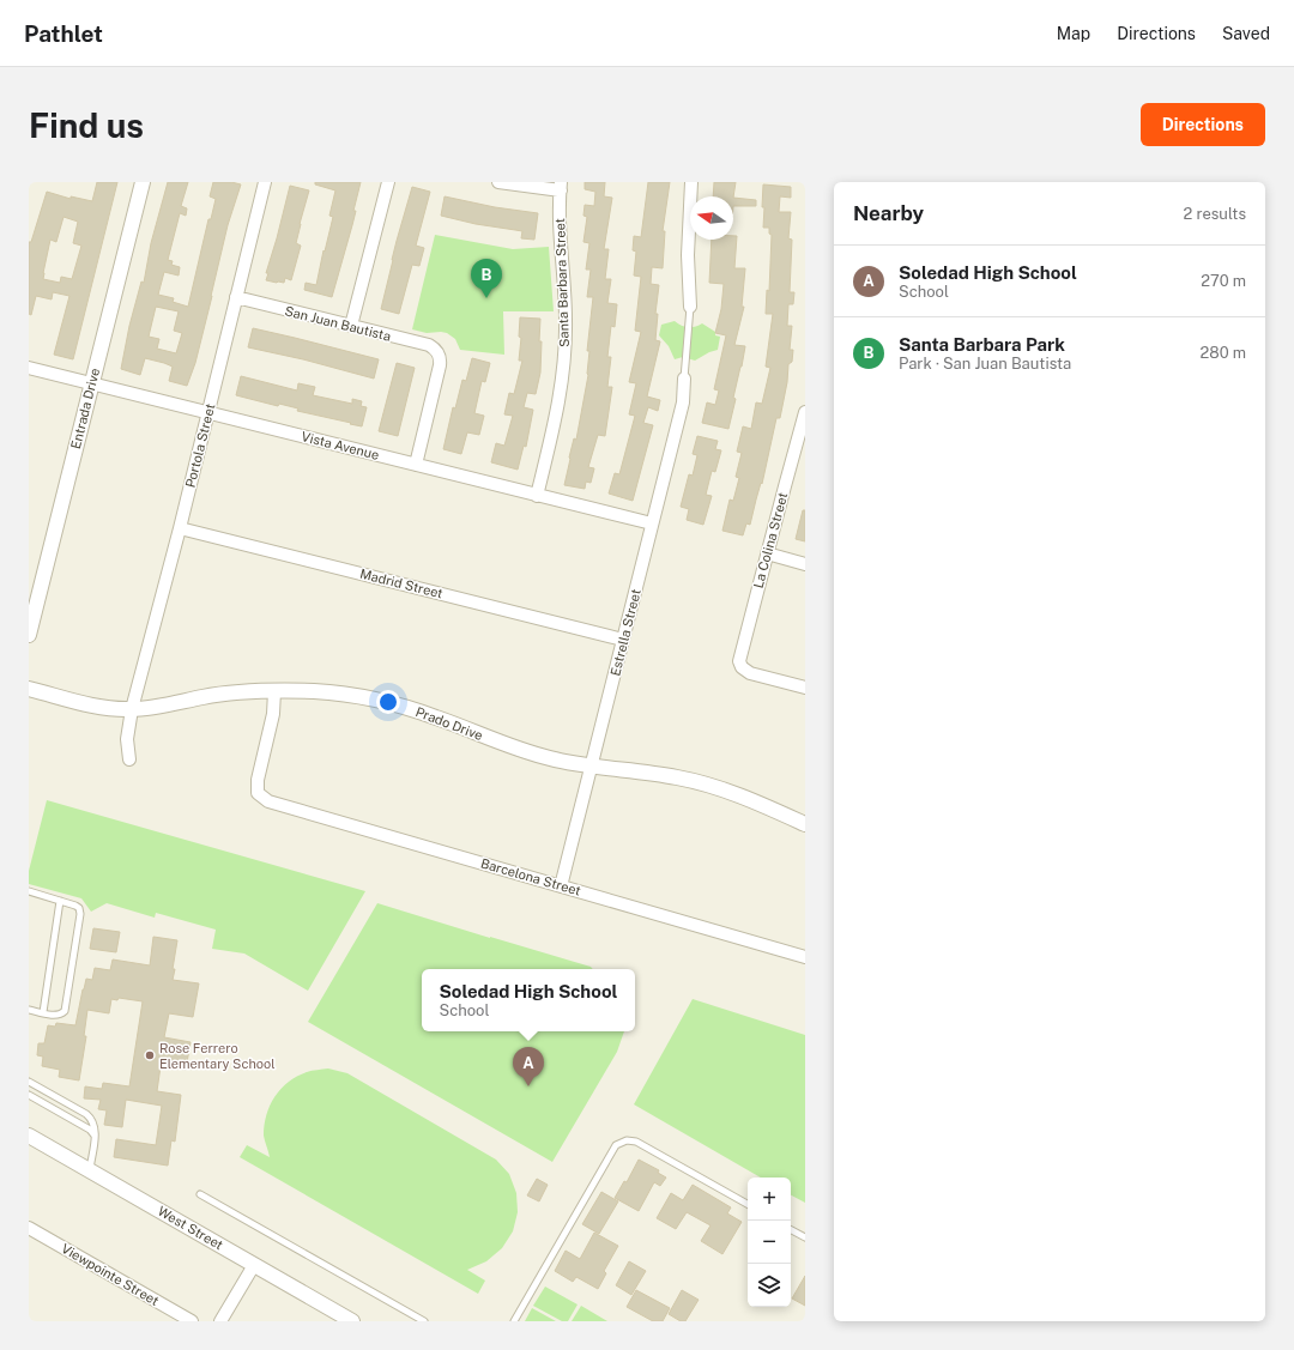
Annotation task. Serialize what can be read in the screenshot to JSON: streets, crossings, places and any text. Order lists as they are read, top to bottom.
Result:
{
  "streets": {
    "street": [
      "Santa Barbara Street",
      "San Juan Bautista",
      "Entrada Drive",
      "Portola Street",
      "Vista Avenue",
      "La Colina Street",
      "Madrid Street",
      "Estrella Street",
      "Prado Drive",
      "Barcelona Street",
      "West Street",
      "Viewpointe Street"
    ]
  },
  "crossings": [
    ["Santa Barbara Street", "Vista Avenue"],
    ["San Juan Bautista", "Portola Street"],
    ["San Juan Bautista", "Vista Avenue"],
    ["Entrada Drive", "Vista Avenue"],
    ["Portola Street", "Vista Avenue"],
    ["Portola Street", "Madrid Street"],
    ["Portola Street", "Prado Drive"],
    ["Vista Avenue", "Estrella Street"],
    ["Madrid Street", "Estrella Street"],
    ["Estrella Street", "Prado Drive"],
    ["Estrella Street", "Barcelona Street"],
    ["Prado Drive", "Barcelona Street"]
  ],
  "places": ["Rose Ferrero Elementary School"],
  "north": "left",
  "page": {
    "header": "Pathlet",
    "nav": ["Map", "Directions", "Saved"],
    "buttons": "Directions",
    "title": "Find us",
    "heading": ["Nearby", "2 results"],
    "list": [
      {
        "mark": "A",
        "name": "Soledad High School",
        "note": "School",
        "value": "270 m"
      },
      {
        "mark": "B",
        "name": "Santa Barbara Park",
        "note": "Park · San Juan Bautista",
        "value": "280 m"
      }
    ],
    "pins": ["B", "A"],
    "popup": ["Soledad High School", "School"],
    "map_buttons": ["+", "−"]
  }
}
